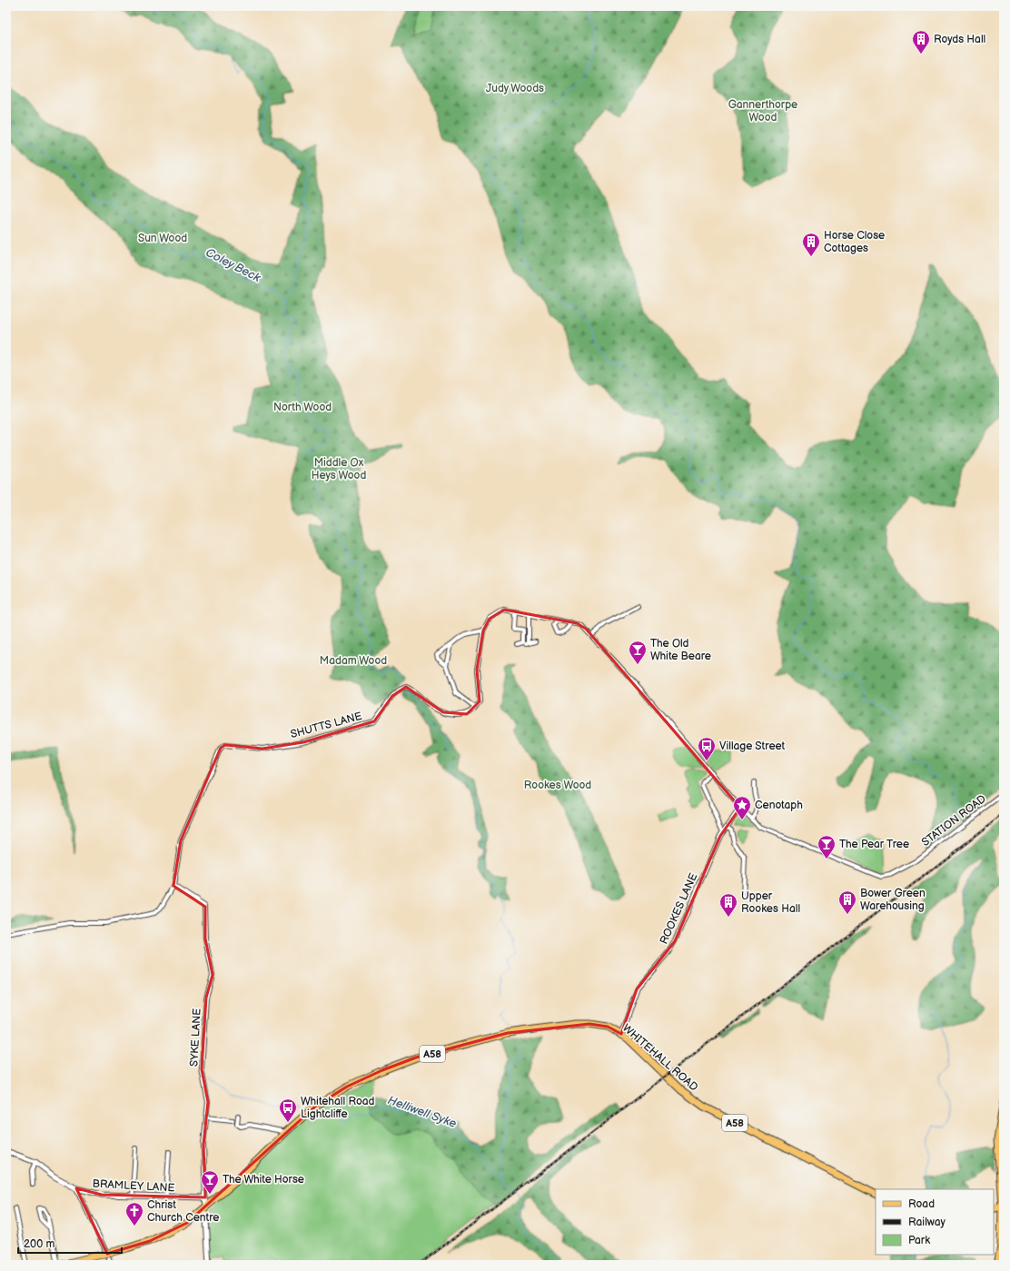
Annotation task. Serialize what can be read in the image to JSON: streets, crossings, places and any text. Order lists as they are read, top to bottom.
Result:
{
  "streets": {
    "main road": ["A58", "WHITEHALL ROAD"],
    "street": [
      "SHUTTS LANE",
      "STATION ROAD",
      "ROOKES LANE",
      "SYKE LANE",
      "BRAMLEY LANE"
    ]
  },
  "crossings": [
    ["SHUTTS LANE", "SYKE LANE"],
    ["STATION ROAD", "ROOKES LANE"],
    ["ROOKES LANE", "WHITEHALL ROAD"],
    ["SYKE LANE", "A58"],
    ["SYKE LANE", "WHITEHALL ROAD"],
    ["SYKE LANE", "BRAMLEY LANE"],
    ["A58", "WHITEHALL ROAD"]
  ],
  "water": ["Coley Beck", "Helliwell Syke"],
  "parks": [
    "Judy Woods",
    "Gannerthorpe Wood",
    "Sun Wood",
    "North Wood",
    "Middle Ox Heys Wood",
    "Madam Wood",
    "Rookes Wood"
  ],
  "places": {
    "building": [
      "Royds Hall",
      "Horse Close Cottages",
      "Bower Green Warehousing",
      "Upper Rookes Hall"
    ],
    "bar": ["The Old White Beare", "The Pear Tree", "The White Horse"],
    "bus stop": ["Village Street", "Whitehall Road Lightcliffe"],
    "place": ["Cenotaph"],
    "church": ["Christ Church Centre"]
  },
  "legend": ["Road", "Railway", "Park"],
  "scale_bar": "200 m"
}
